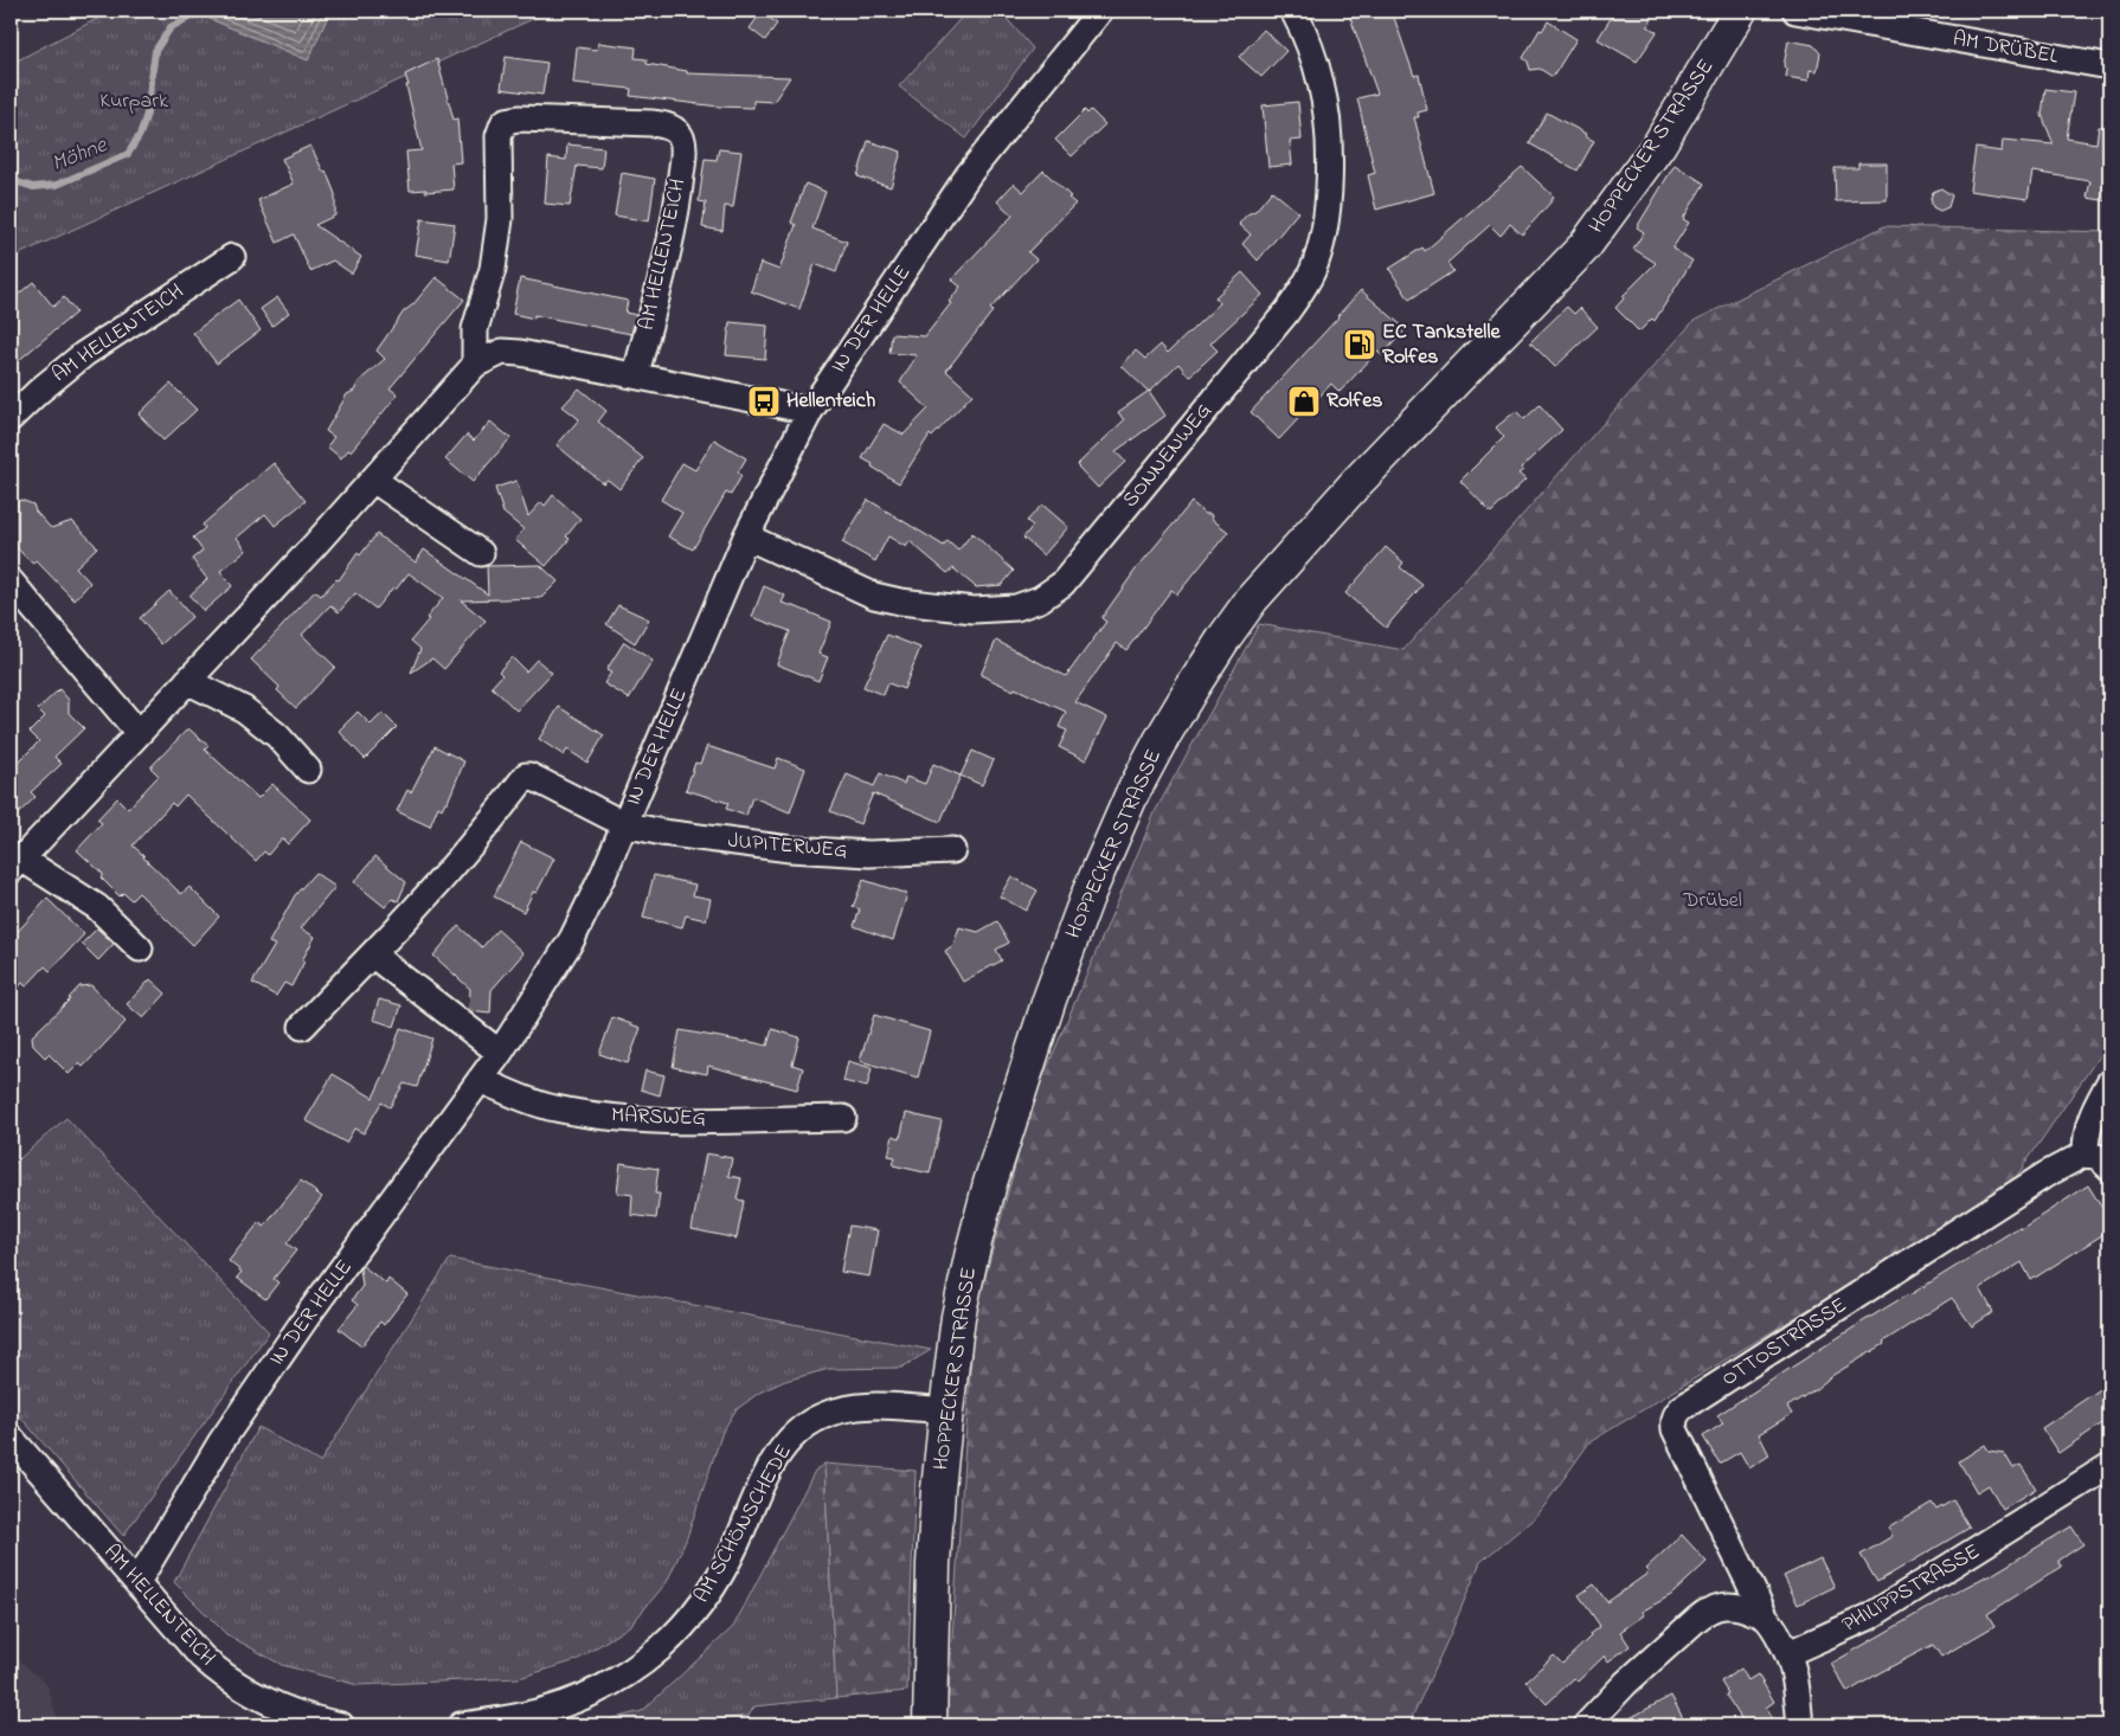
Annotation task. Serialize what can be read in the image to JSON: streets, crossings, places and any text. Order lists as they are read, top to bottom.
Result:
{
  "streets": {
    "street": [
      "AM DRÜBEL",
      "HOPPECKER STRASSE",
      "AM HELLENTEICH",
      "IN DER HELLE",
      "SONNENWEG",
      "JUPITERWEG",
      "MARSWEG",
      "OTTOSTRASSE",
      "AM SCHÖNSCHEDE",
      "PHILIPPSTRASSE"
    ]
  },
  "crossings": [
    ["HOPPECKER STRASSE", "AM SCHÖNSCHEDE"],
    ["AM HELLENTEICH", "IN DER HELLE"],
    ["IN DER HELLE", "SONNENWEG"],
    ["IN DER HELLE", "JUPITERWEG"],
    ["IN DER HELLE", "MARSWEG"]
  ],
  "water": ["Möhne"],
  "parks": ["Kurpark", "Drübel"],
  "places": {
    "fuel station": ["EC Tankstelle Rolfes"],
    "bus stop": ["Hellenteich"],
    "shop": ["Rolfes"]
  }
}
